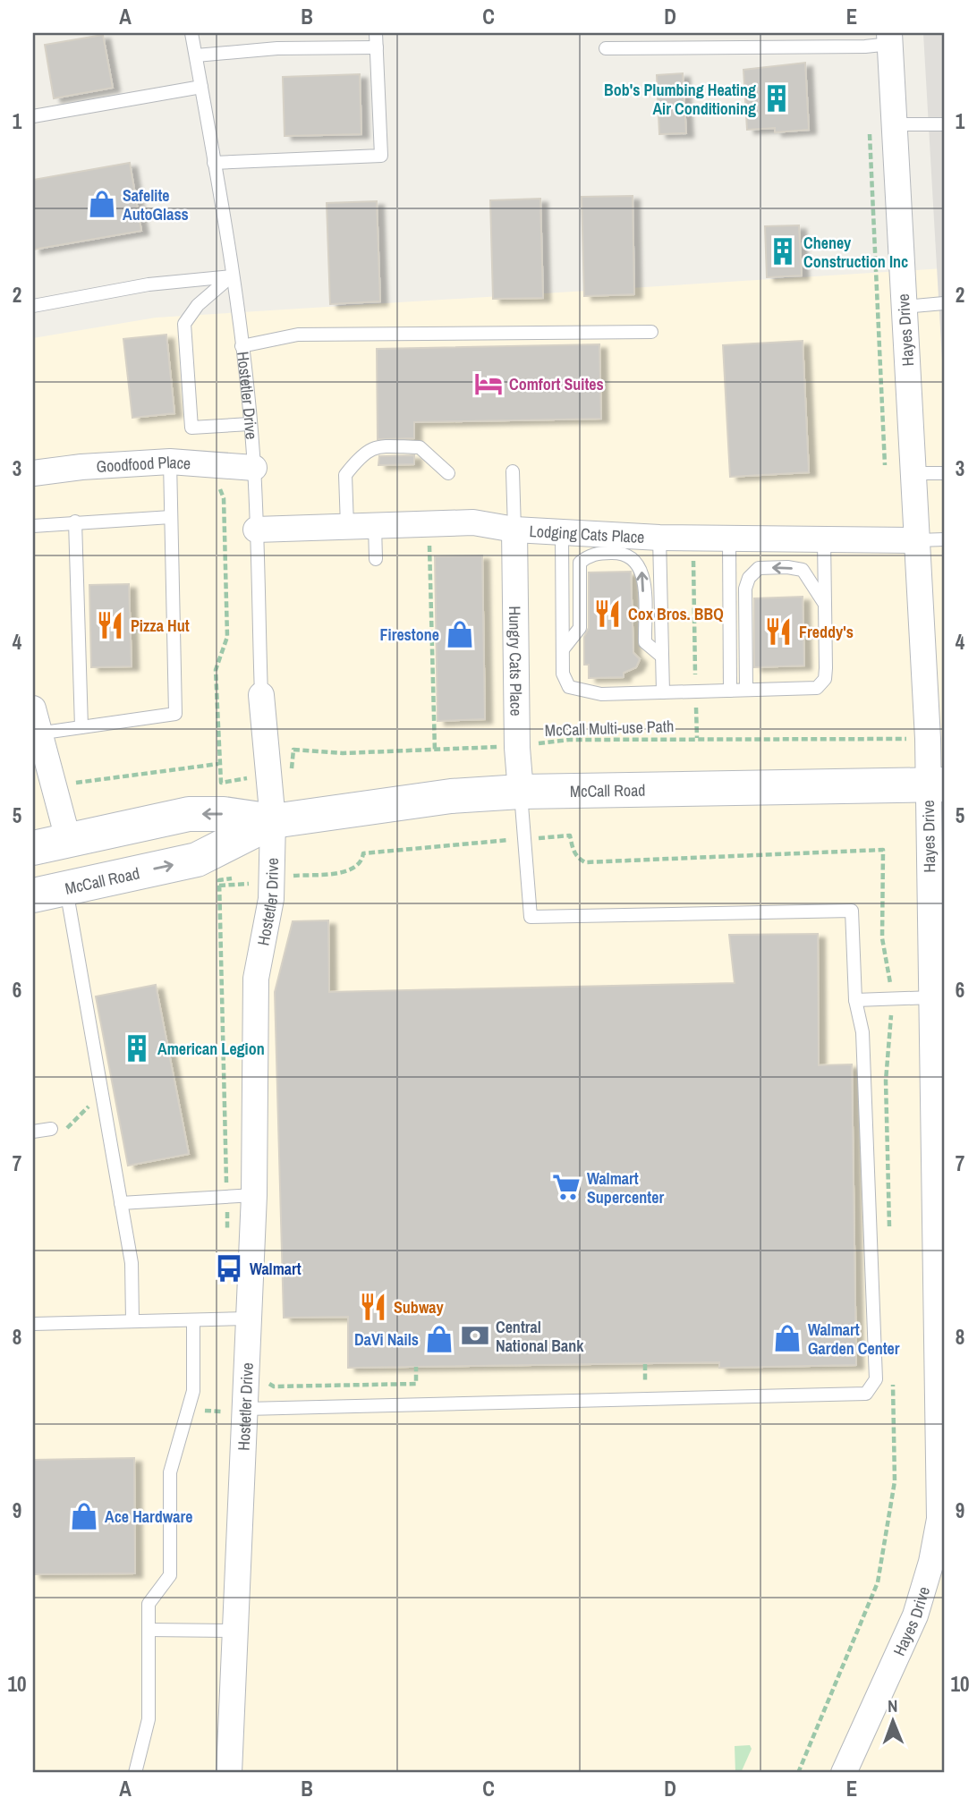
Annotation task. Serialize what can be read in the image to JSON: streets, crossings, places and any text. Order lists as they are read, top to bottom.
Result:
{
  "streets": {
    "main road": ["McCall Road"],
    "street": [
      "Hayes Drive",
      "Hostetler Drive",
      "Goodfood Place",
      "Lodging Cats Place",
      "Hungry Cats Place"
    ],
    "path": ["McCall Multi-use Path"]
  },
  "crossings": [
    ["Hayes Drive", "Lodging Cats Place"],
    ["Hayes Drive", "McCall Multi-use Path"],
    ["Hayes Drive", "McCall Road"],
    ["Hostetler Drive", "Goodfood Place"],
    ["Hostetler Drive", "Lodging Cats Place"],
    ["Hostetler Drive", "McCall Road"],
    ["Lodging Cats Place", "Hungry Cats Place"],
    ["Hungry Cats Place", "McCall Multi-use Path"],
    ["Hungry Cats Place", "McCall Road"]
  ],
  "places": {
    "building": ["Bob's Plumbing Heating Air Conditioning", "Cheney Construction Inc", "American Legion"],
    "shop": [
      "Safelite AutoGlass",
      "Firestone",
      "Walmart Garden Center",
      "DaVi Nails",
      "Ace Hardware"
    ],
    "hotel": ["Comfort Suites"],
    "restaurant": [
      "Cox Bros. BBQ",
      "Pizza Hut",
      "Freddy's",
      "Subway"
    ],
    "supermarket": ["Walmart Supercenter"],
    "bus stop": ["Walmart"],
    "bank": ["Central National Bank"]
  },
  "north": "top",
  "grid": {
    "columns": [
      "A",
      "B",
      "C",
      "D",
      "E"
    ],
    "rows": [
      "1",
      "2",
      "3",
      "4",
      "5",
      "6",
      "7",
      "8",
      "9",
      "10"
    ]
  }
}
